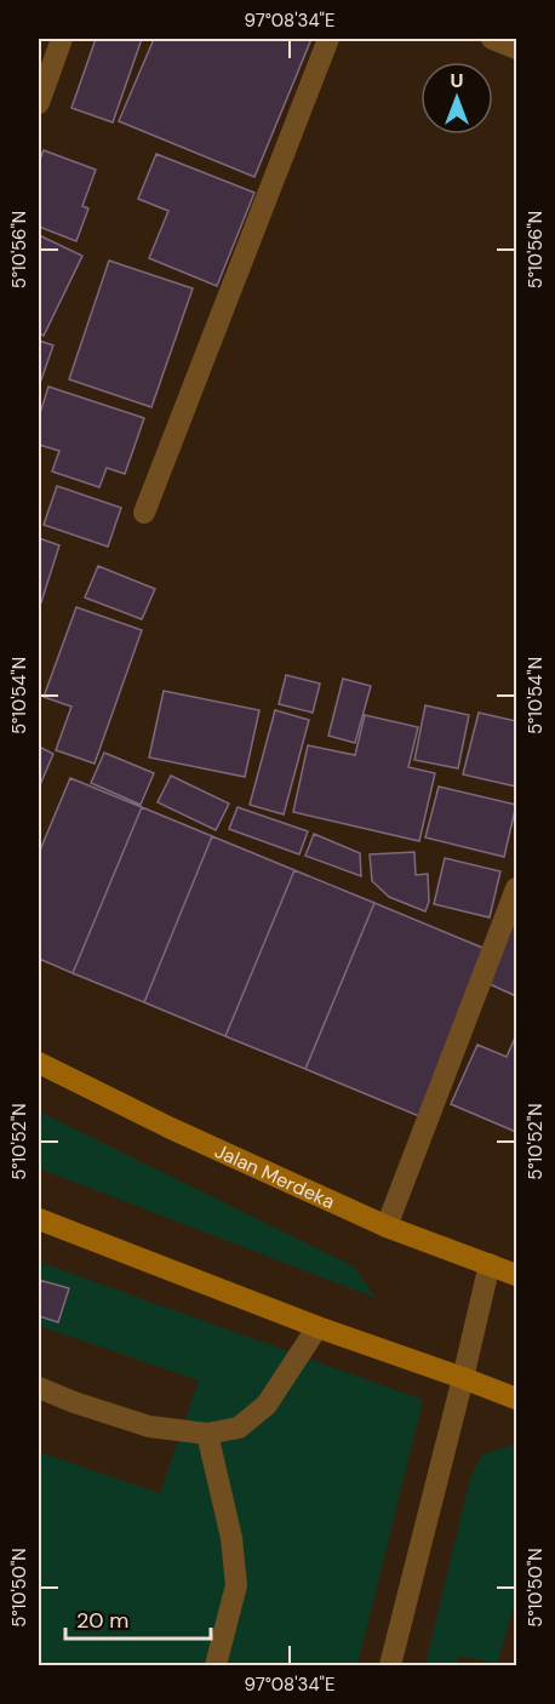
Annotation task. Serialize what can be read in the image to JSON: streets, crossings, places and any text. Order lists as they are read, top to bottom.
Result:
{
  "streets": {
    "main road": ["Jalan Merdeka"]
  },
  "scale_bar": "20 m",
  "north": "top",
  "coordinates": [
    "97°08'34\"E",
    "5°10'56\"N",
    "5°10'54\"N",
    "5°10'52\"N",
    "5°10'50\"N"
  ]
}
